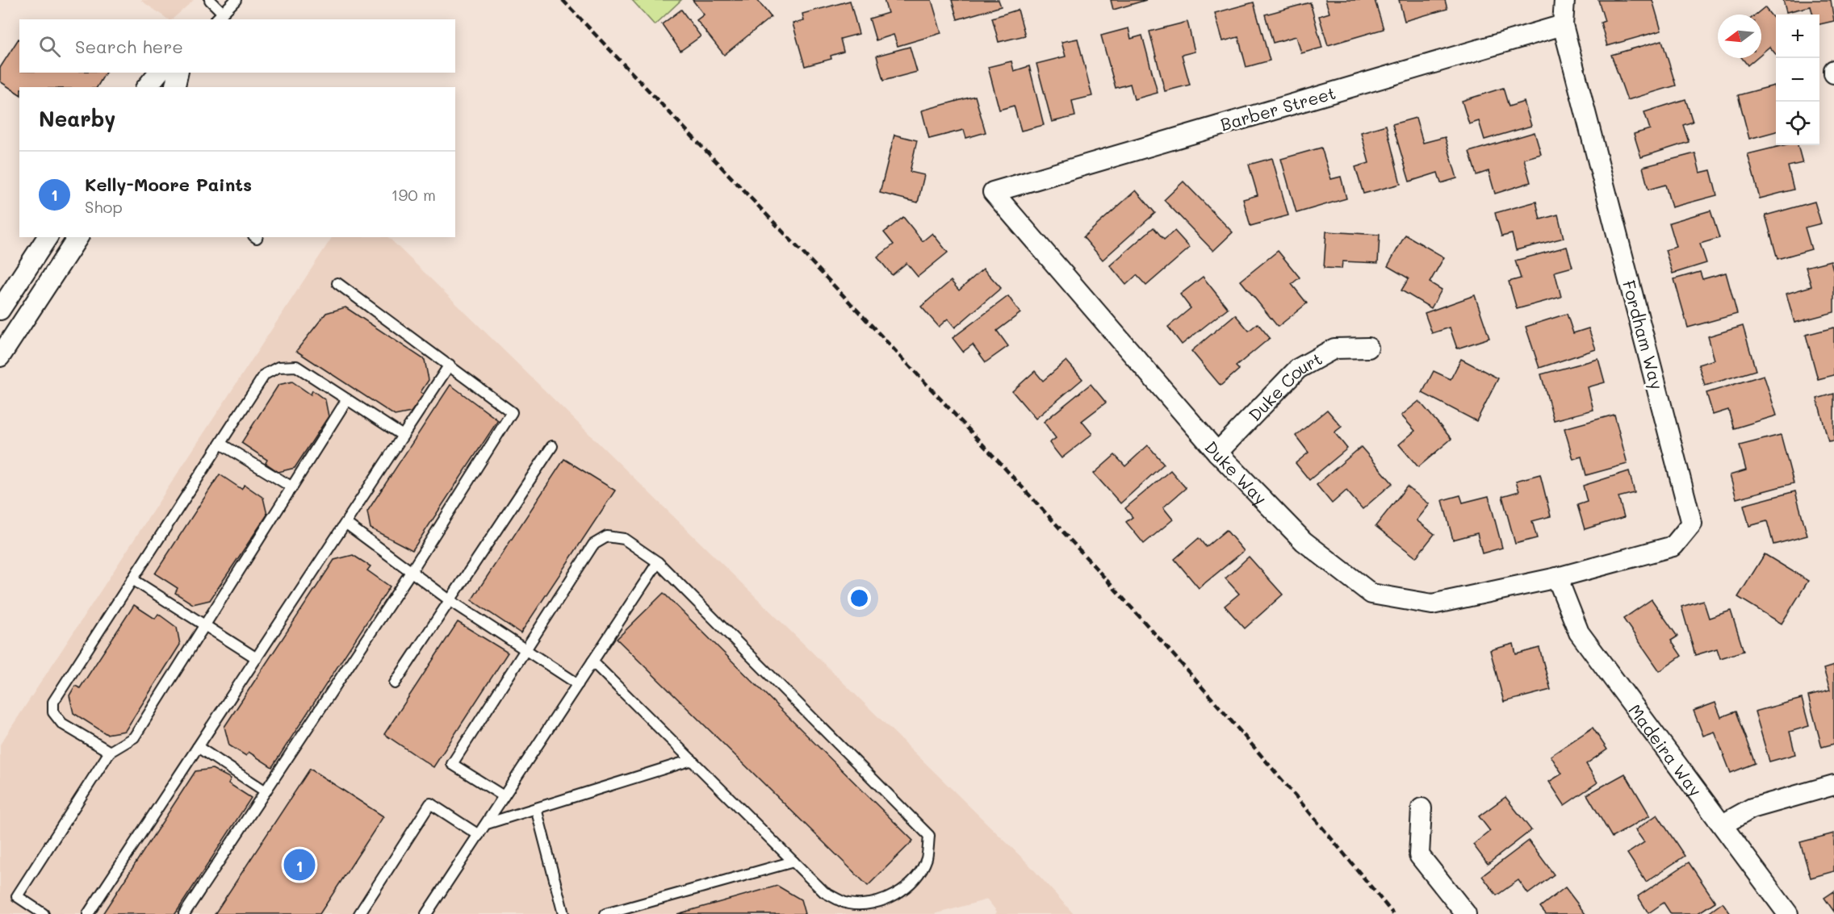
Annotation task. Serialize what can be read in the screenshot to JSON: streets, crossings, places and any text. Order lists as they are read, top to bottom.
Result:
{
  "streets": {
    "street": [
      "Barber Street",
      "Fordham Way",
      "Duke Court",
      "Duke Way",
      "Madeira Way"
    ]
  },
  "crossings": [
    ["Barber Street", "Fordham Way"],
    ["Barber Street", "Duke Way"],
    ["Fordham Way", "Duke Way"],
    ["Fordham Way", "Madeira Way"],
    ["Duke Court", "Duke Way"],
    ["Duke Way", "Madeira Way"]
  ],
  "north": "left",
  "page": {
    "map_buttons": ["+", "−"],
    "search": "Search here",
    "heading": "Nearby",
    "list": [
      {
        "mark": "1",
        "name": "Kelly-Moore Paints",
        "note": "Shop",
        "value": "190 m"
      }
    ],
    "pins": "1"
  }
}
